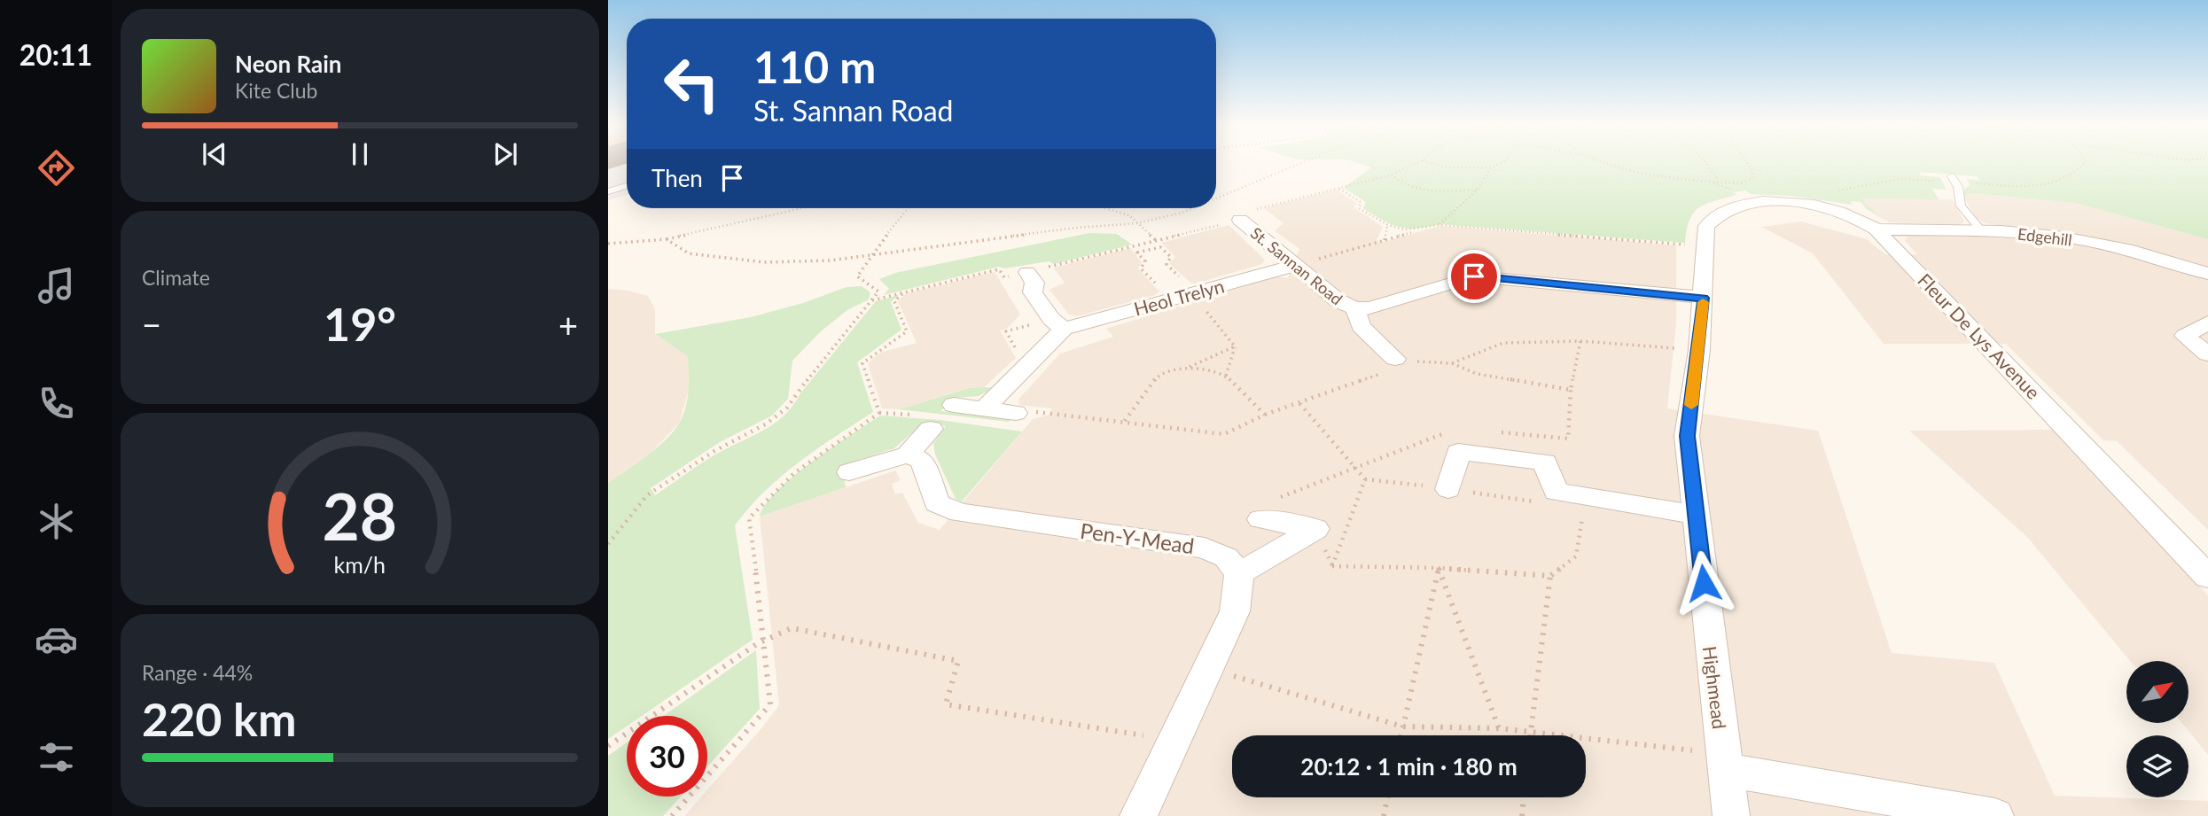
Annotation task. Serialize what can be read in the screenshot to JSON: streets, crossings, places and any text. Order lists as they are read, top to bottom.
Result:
{
  "streets": {
    "street": [
      "Edgehill",
      "St. Sannan Road",
      "Heol Trelyn",
      "Fleur De Lys Avenue",
      "Pen-Y-Mead",
      "Highmead"
    ]
  },
  "crossings": [
    ["Edgehill", "Fleur De Lys Avenue"],
    ["St. Sannan Road", "Heol Trelyn"],
    ["St. Sannan Road", "Highmead"],
    ["Fleur De Lys Avenue", "Highmead"]
  ],
  "north": "top right",
  "page": {
    "tabs": "20:11",
    "turn": ["110 m", "St. Sannan Road"],
    "song": ["Neon Rain", "Kite Club"],
    "then": "Then",
    "tile": [
      "Climate",
      ["Range · 44%", "220 km"]
    ],
    "heat": ["−", "19°", "+"],
    "limit": "30",
    "trip": "20:12 · 1 min · 180 m",
    "gauge": ["28", "km/h"]
  }
}
